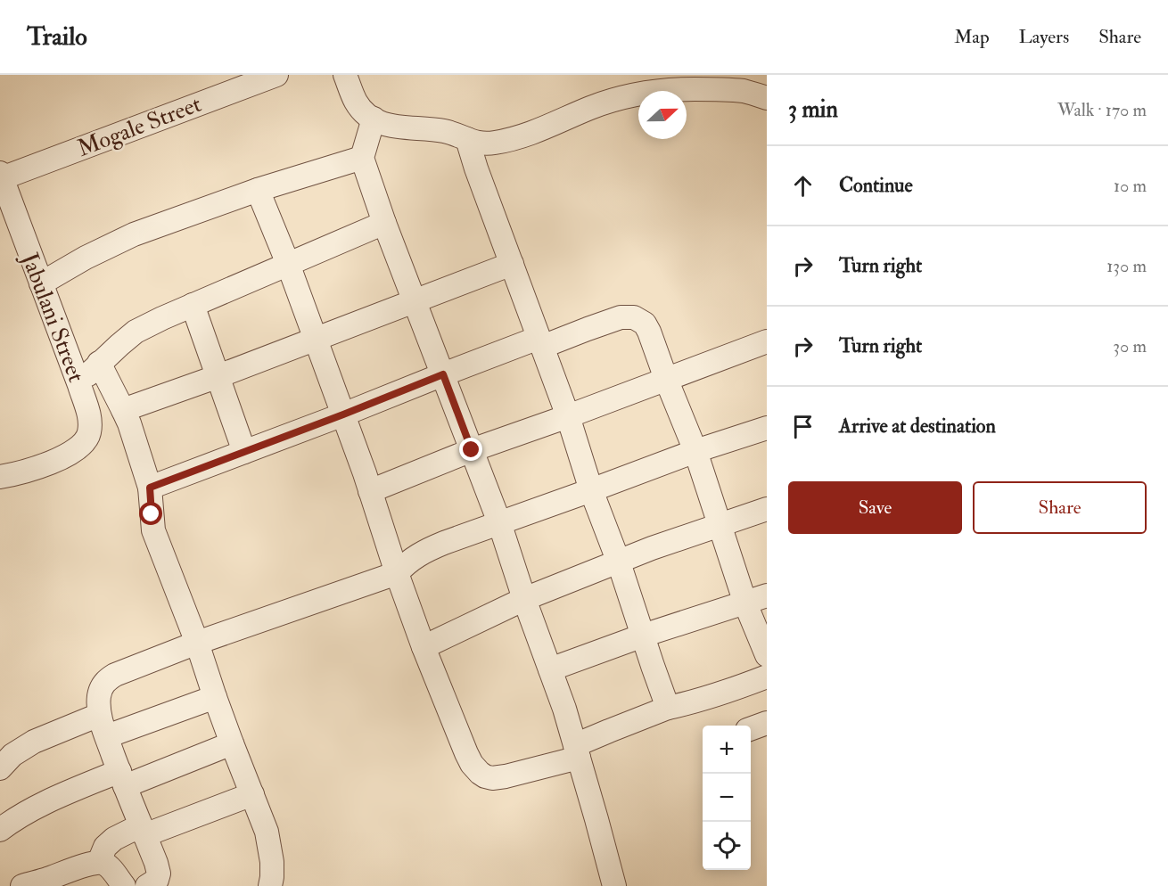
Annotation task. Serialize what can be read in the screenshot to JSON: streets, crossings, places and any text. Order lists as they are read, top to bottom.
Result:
{
  "streets": {
    "street": ["Mogale Street", "Jabulani Street"]
  },
  "crossings": [
    ["Mogale Street", "Jabulani Street"]
  ],
  "north": "right",
  "page": {
    "header": "Trailo",
    "nav": ["Map", "Layers", "Share"],
    "heading": ["3 min", "Walk · 170 m"],
    "list": [
      ["Continue", "10 m"],
      ["Turn right", "130 m"],
      ["Turn right", "30 m"],
      "Arrive at destination"
    ],
    "buttons": ["Save", "Share"],
    "map_buttons": ["+", "−"]
  }
}
